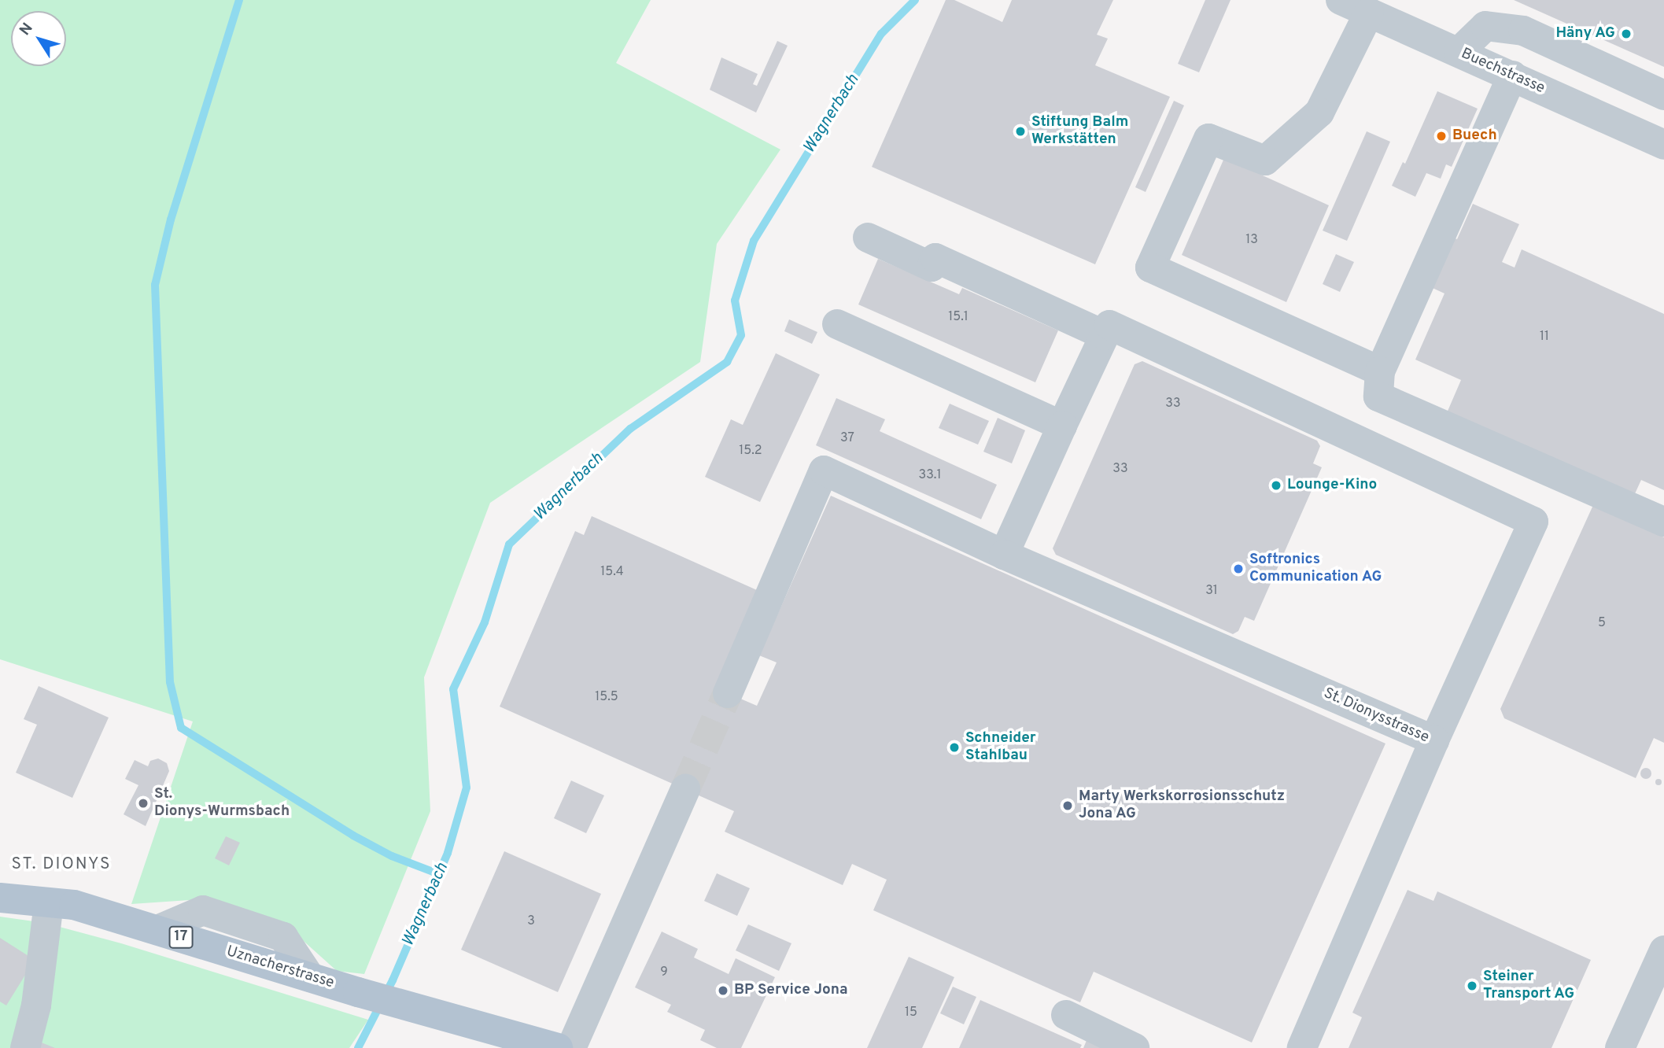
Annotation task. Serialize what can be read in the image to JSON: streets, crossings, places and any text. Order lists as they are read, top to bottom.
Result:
{
  "streets": {
    "main road": ["17", "Uznacherstrasse"],
    "street": ["Buechstrasse", "St. Dionysstrasse"]
  },
  "districts": ["ST. DIONYS"],
  "water": ["Wagnerbach"],
  "places": [
    "Häny AG",
    "Stiftung Balm Werkstätten",
    "Buech",
    "Lounge-Kino",
    "Softronics Communication AG",
    "Schneider Stahlbau",
    "St. Dionys-Wurmsbach",
    "Marty Werkskorrosionsschutz Jona AG",
    "Steiner Transport AG",
    "BP Service Jona"
  ],
  "house_numbers": [
    "13",
    "15.1",
    "11",
    "33",
    "37",
    "15.2",
    "33",
    "33.1",
    "15.4",
    "31",
    "5",
    "15.5",
    "3",
    "9",
    "15"
  ],
  "north": "top left"
}
